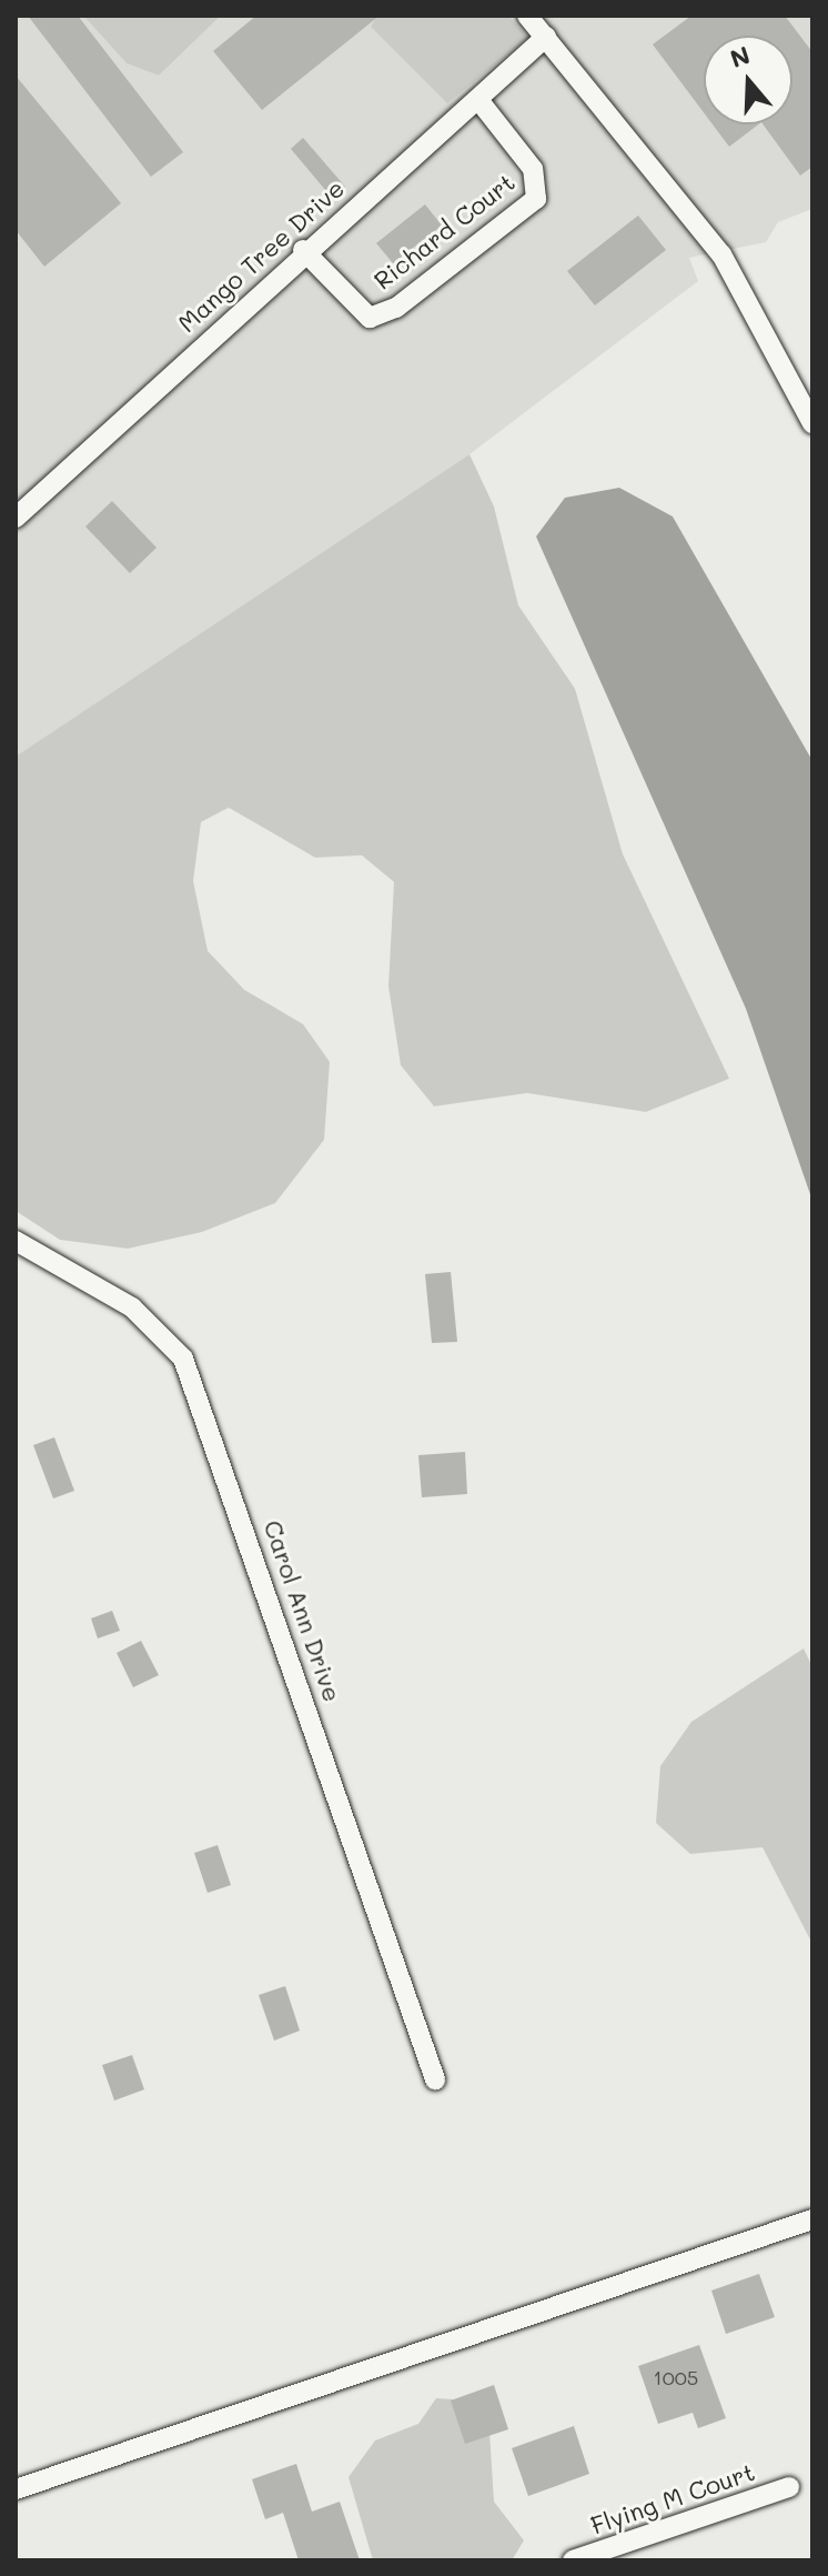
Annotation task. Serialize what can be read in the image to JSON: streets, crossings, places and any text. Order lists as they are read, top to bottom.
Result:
{
  "streets": {
    "street": [
      "Richard Court",
      "Mango Tree Drive",
      "Carol Ann Drive",
      "Flying M Court"
    ]
  },
  "crossings": [
    ["Richard Court", "Mango Tree Drive"]
  ],
  "house_numbers": ["1005"],
  "north": "top"
}
